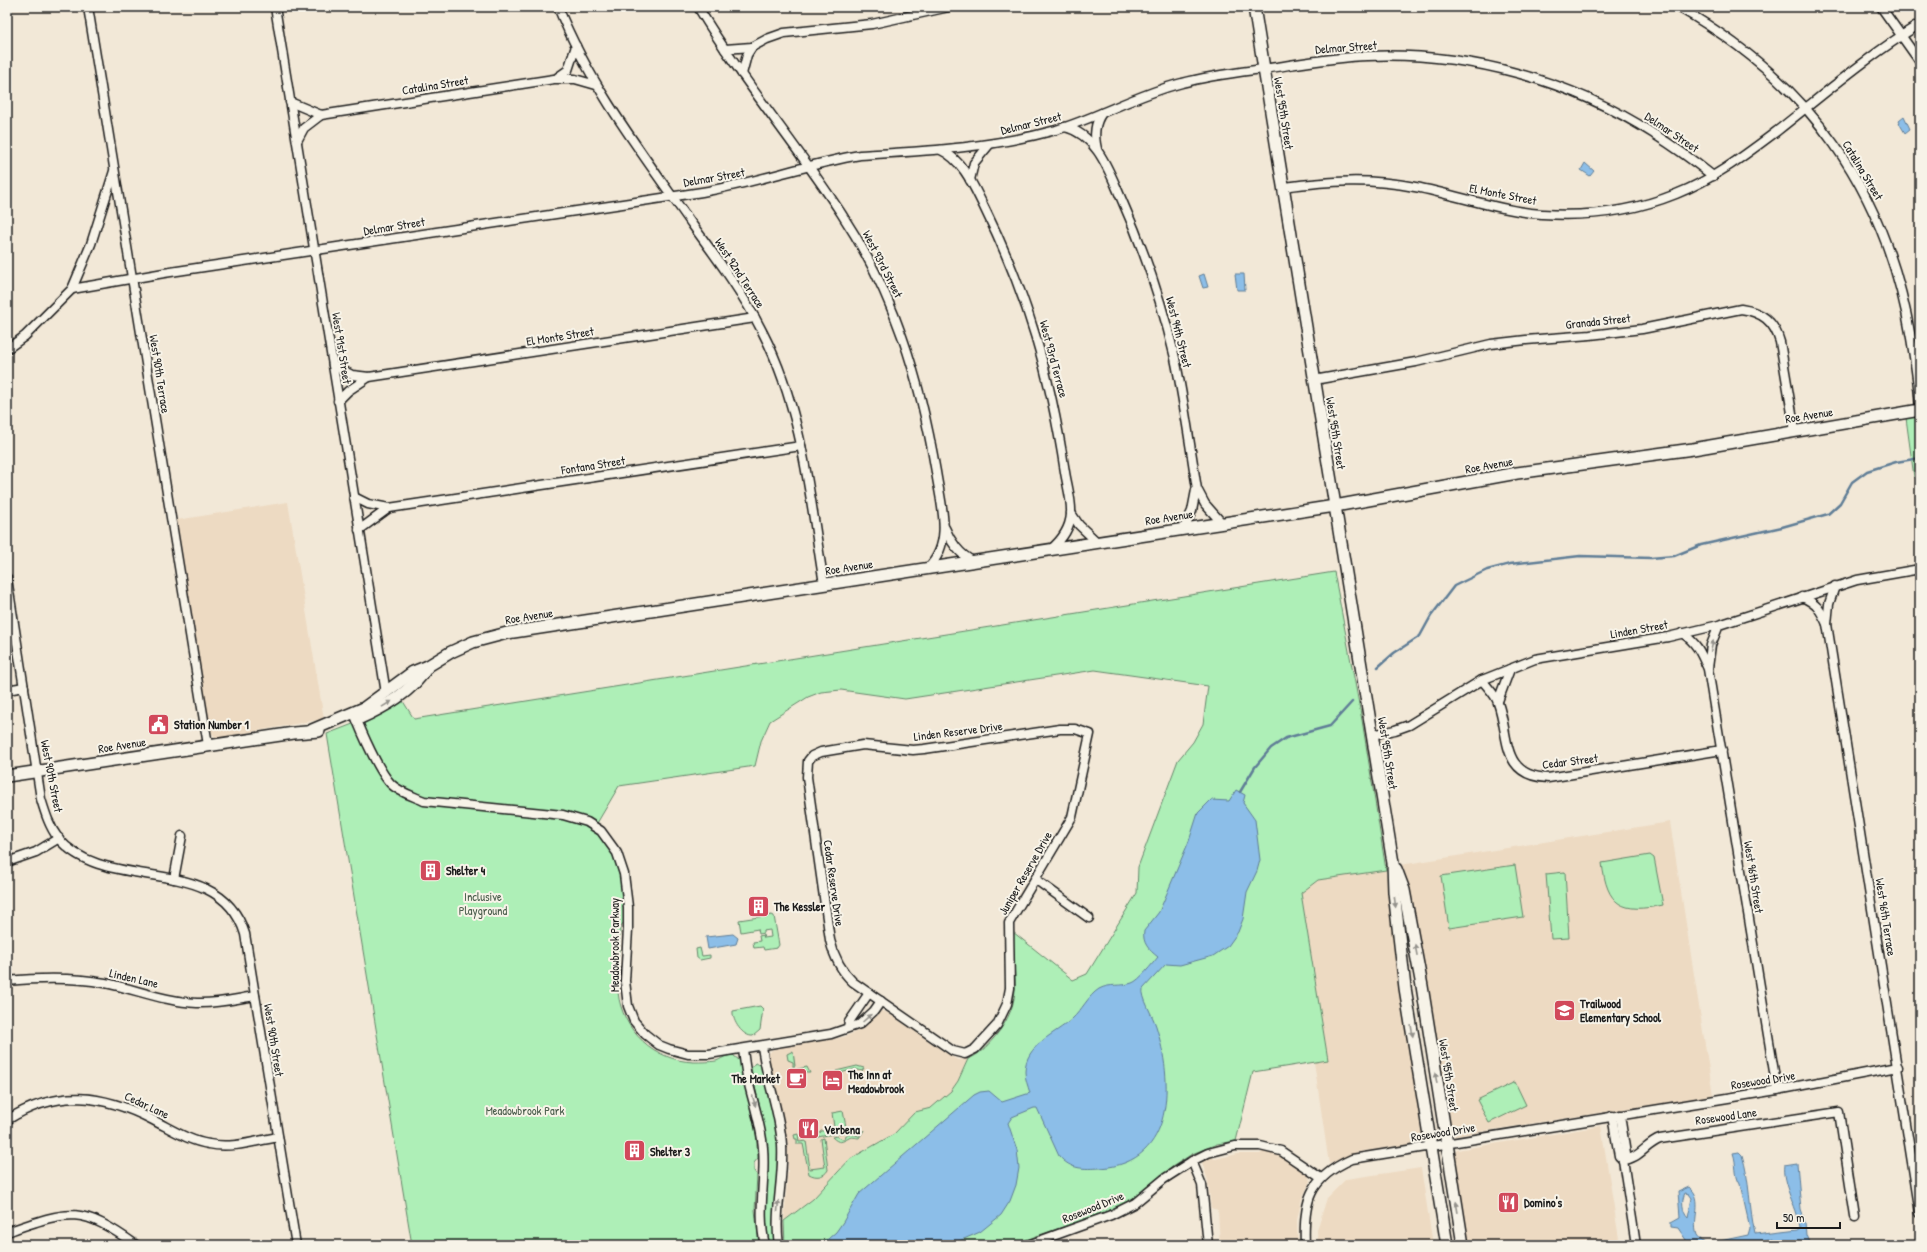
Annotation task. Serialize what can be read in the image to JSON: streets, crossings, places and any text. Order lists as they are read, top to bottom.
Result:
{
  "streets": {
    "main road": ["West 95th Street", "Roe Avenue"],
    "street": [
      "Delmar Street",
      "Catalina Street",
      "El Monte Street",
      "West 93rd Street",
      "West 92nd Terrace",
      "Granada Street",
      "West 94th Street",
      "West 91st Street",
      "West 93rd Terrace",
      "West 90th Terrace",
      "Fontana Street",
      "Linden Street",
      "Linden Reserve Drive",
      "Cedar Street",
      "West 90th Street",
      "Juniper Reserve Drive",
      "West 96th Street",
      "Cedar Reserve Drive",
      "West 96th Terrace",
      "Meadowbrook Parkway",
      "Linden Lane",
      "Rosewood Drive",
      "Cedar Lane",
      "Rosewood Lane"
    ]
  },
  "crossings": [
    ["Delmar Street", "West 95th Street"],
    ["Delmar Street", "El Monte Street"],
    ["Delmar Street", "West 93rd Street"],
    ["Delmar Street", "West 92nd Terrace"],
    ["Delmar Street", "West 94th Street"],
    ["Delmar Street", "West 91st Street"],
    ["Delmar Street", "West 93rd Terrace"],
    ["Delmar Street", "West 90th Terrace"],
    ["Catalina Street", "West 92nd Terrace"],
    ["Catalina Street", "West 91st Street"],
    ["Catalina Street", "Roe Avenue"],
    ["West 95th Street", "El Monte Street"],
    ["West 95th Street", "Granada Street"],
    ["West 95th Street", "Roe Avenue"],
    ["West 95th Street", "Linden Street"],
    ["West 95th Street", "Rosewood Drive"],
    ["El Monte Street", "West 92nd Terrace"],
    ["El Monte Street", "West 91st Street"],
    ["West 93rd Street", "Roe Avenue"],
    ["West 92nd Terrace", "Roe Avenue"],
    ["West 92nd Terrace", "Fontana Street"],
    ["Granada Street", "Roe Avenue"],
    ["West 94th Street", "Roe Avenue"],
    ["West 91st Street", "Roe Avenue"],
    ["West 91st Street", "Fontana Street"],
    ["West 93rd Terrace", "Roe Avenue"],
    ["West 90th Terrace", "Roe Avenue"],
    ["Roe Avenue", "West 90th Street"],
    ["Roe Avenue", "Meadowbrook Parkway"],
    ["Linden Street", "Cedar Street"],
    ["Linden Street", "West 96th Street"],
    ["Linden Street", "West 96th Terrace"],
    ["Linden Reserve Drive", "Juniper Reserve Drive"],
    ["Linden Reserve Drive", "Cedar Reserve Drive"],
    ["Cedar Street", "West 96th Street"],
    ["West 90th Street", "Linden Lane"],
    ["West 90th Street", "Cedar Lane"],
    ["Juniper Reserve Drive", "Cedar Reserve Drive"],
    ["West 96th Street", "Rosewood Drive"],
    ["West 96th Terrace", "Rosewood Drive"]
  ],
  "parks": ["Inclusive Playground", "Meadowbrook Park"],
  "places": {
    "public building": ["Station Number 1"],
    "building": ["Shelter 4", "The Kessler", "Shelter 3"],
    "school or university": ["Trailwood Elementary School"],
    "cafe": ["The Market"],
    "hotel": ["The Inn at Meadowbrook"],
    "restaurant": ["Verbena", "Domino's"]
  },
  "scale_bar": "50 m"
}
